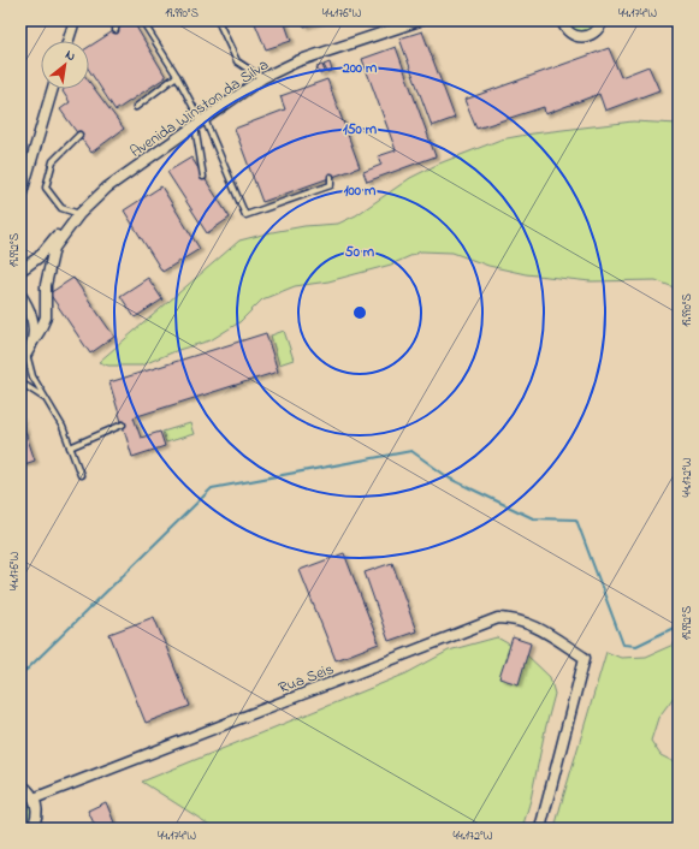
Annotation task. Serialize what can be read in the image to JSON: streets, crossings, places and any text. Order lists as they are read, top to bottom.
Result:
{
  "streets": {
    "street": ["Avenida Winston da Silva", "Rua Seis"]
  },
  "north": "top right",
  "coordinates": [
    "19.990°S",
    "44.176°W",
    "44.174°W",
    "19.992°S",
    "44.172°W"
  ],
  "rings": [
    "200 m",
    "150 m",
    "100 m",
    "50 m"
  ]
}
